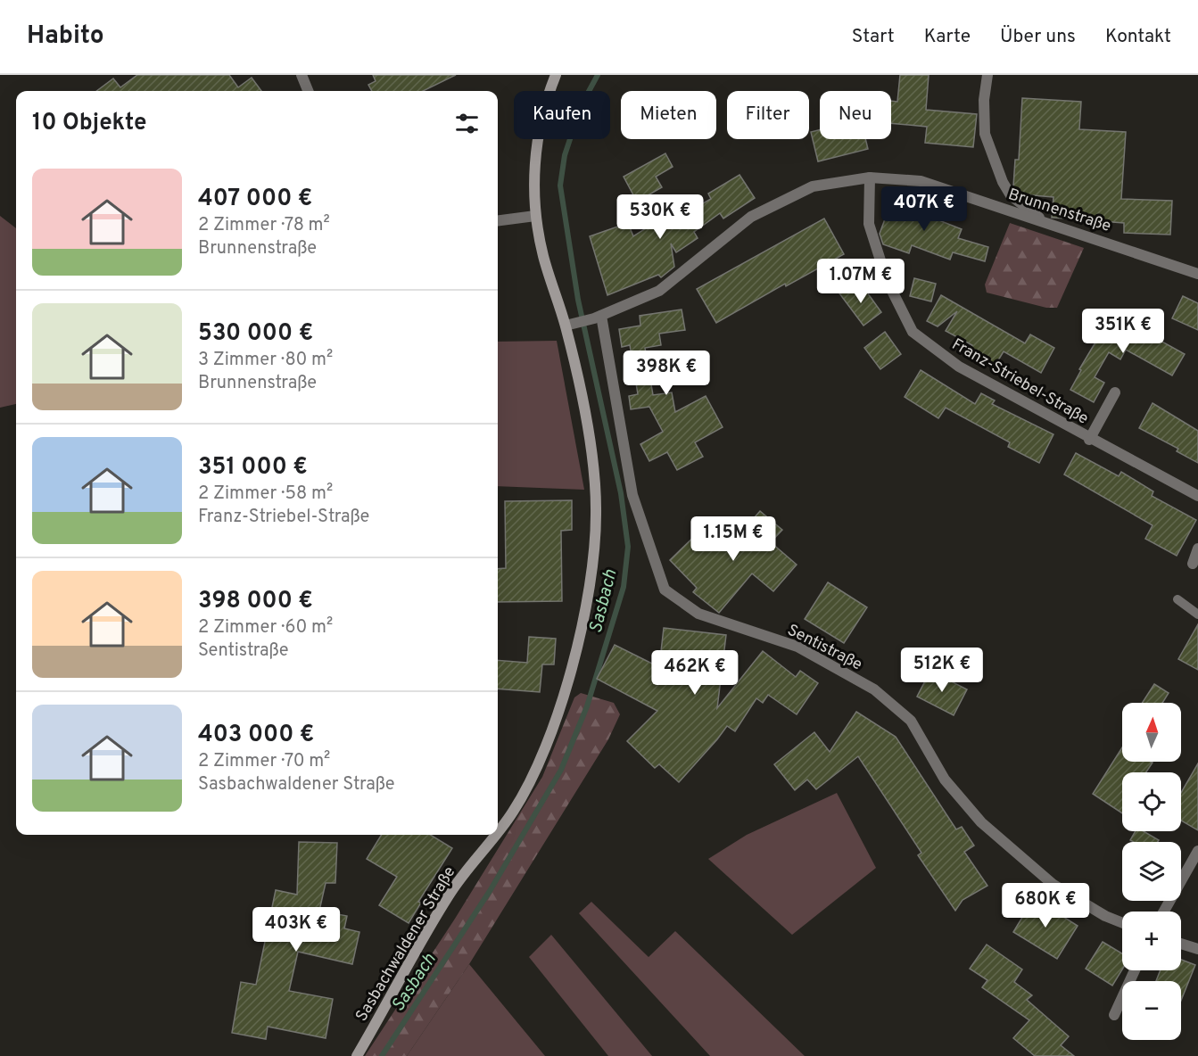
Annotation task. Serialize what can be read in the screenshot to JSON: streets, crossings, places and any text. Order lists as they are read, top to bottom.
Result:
{
  "streets": {
    "main road": ["Sasbachwaldener Straße"],
    "street": ["Brunnenstraße", "Franz-Striebel-Straße", "Sentistraße"]
  },
  "crossings": [
    ["Brunnenstraße", "Franz-Striebel-Straße"],
    ["Brunnenstraße", "Sentistraße"],
    ["Brunnenstraße", "Sasbachwaldener Straße"]
  ],
  "water": ["Sasbach"],
  "north": "top",
  "page": {
    "header": "Habito",
    "nav": [
      "Start",
      "Karte",
      "Über uns",
      "Kontakt"
    ],
    "chip": [
      "Kaufen",
      "Mieten",
      "Filter",
      "Neu"
    ],
    "heading": "10 Objekte",
    "list": [
      {
        "name": "407 000 €",
        "note": "2 Zimmer · 78 m² · Brunnenstraße"
      },
      {
        "name": "530 000 €",
        "note": "3 Zimmer · 80 m² · Brunnenstraße"
      },
      {
        "name": "351 000 €",
        "note": "2 Zimmer · 58 m² · Franz-Striebel-Straße"
      },
      {
        "name": "398 000 €",
        "note": "2 Zimmer · 60 m² · Sentistraße"
      },
      {
        "name": "403 000 €",
        "note": "2 Zimmer · 70 m² · Sasbachwaldener Straße"
      }
    ],
    "price": [
      "407K €",
      "530K €",
      "1.07M €",
      "351K €",
      "398K €",
      "1.15M €",
      "512K €",
      "462K €",
      "680K €",
      "403K €"
    ],
    "map_buttons": ["+", "−"]
  }
}
